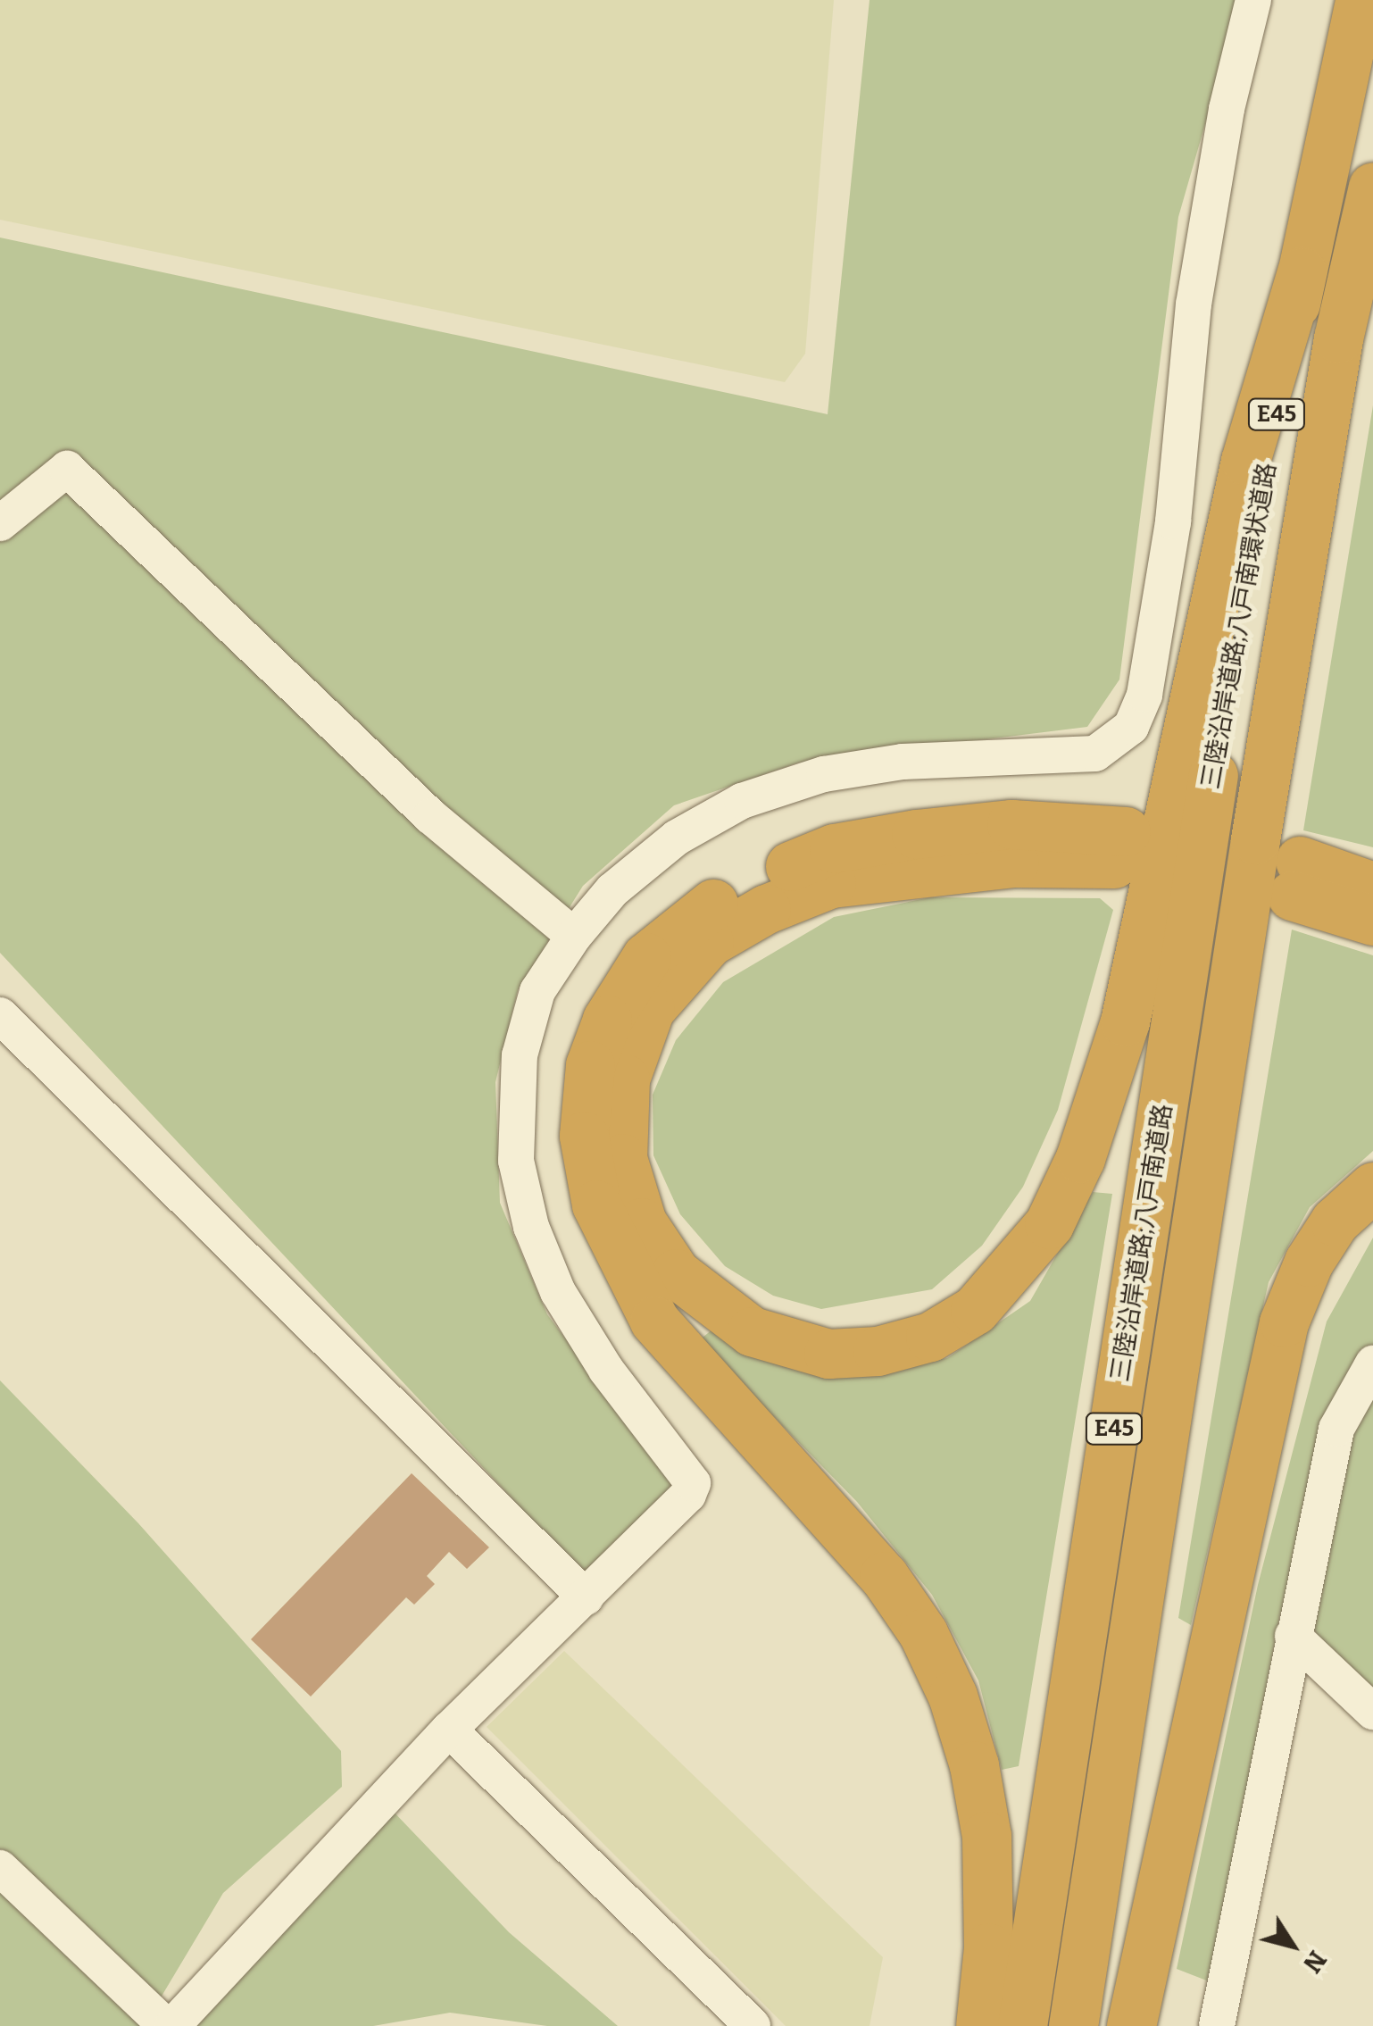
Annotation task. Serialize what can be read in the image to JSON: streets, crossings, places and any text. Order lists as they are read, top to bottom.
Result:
{
  "streets": {
    "highway": ["E45", "三陸沿岸道路;八戸南環状道路", "三陸沿岸道路;八戸南道路"]
  },
  "crossings": [
    ["三陸沿岸道路;八戸南環状道路", "三陸沿岸道路;八戸南道路"]
  ],
  "north": "bottom right"
}
